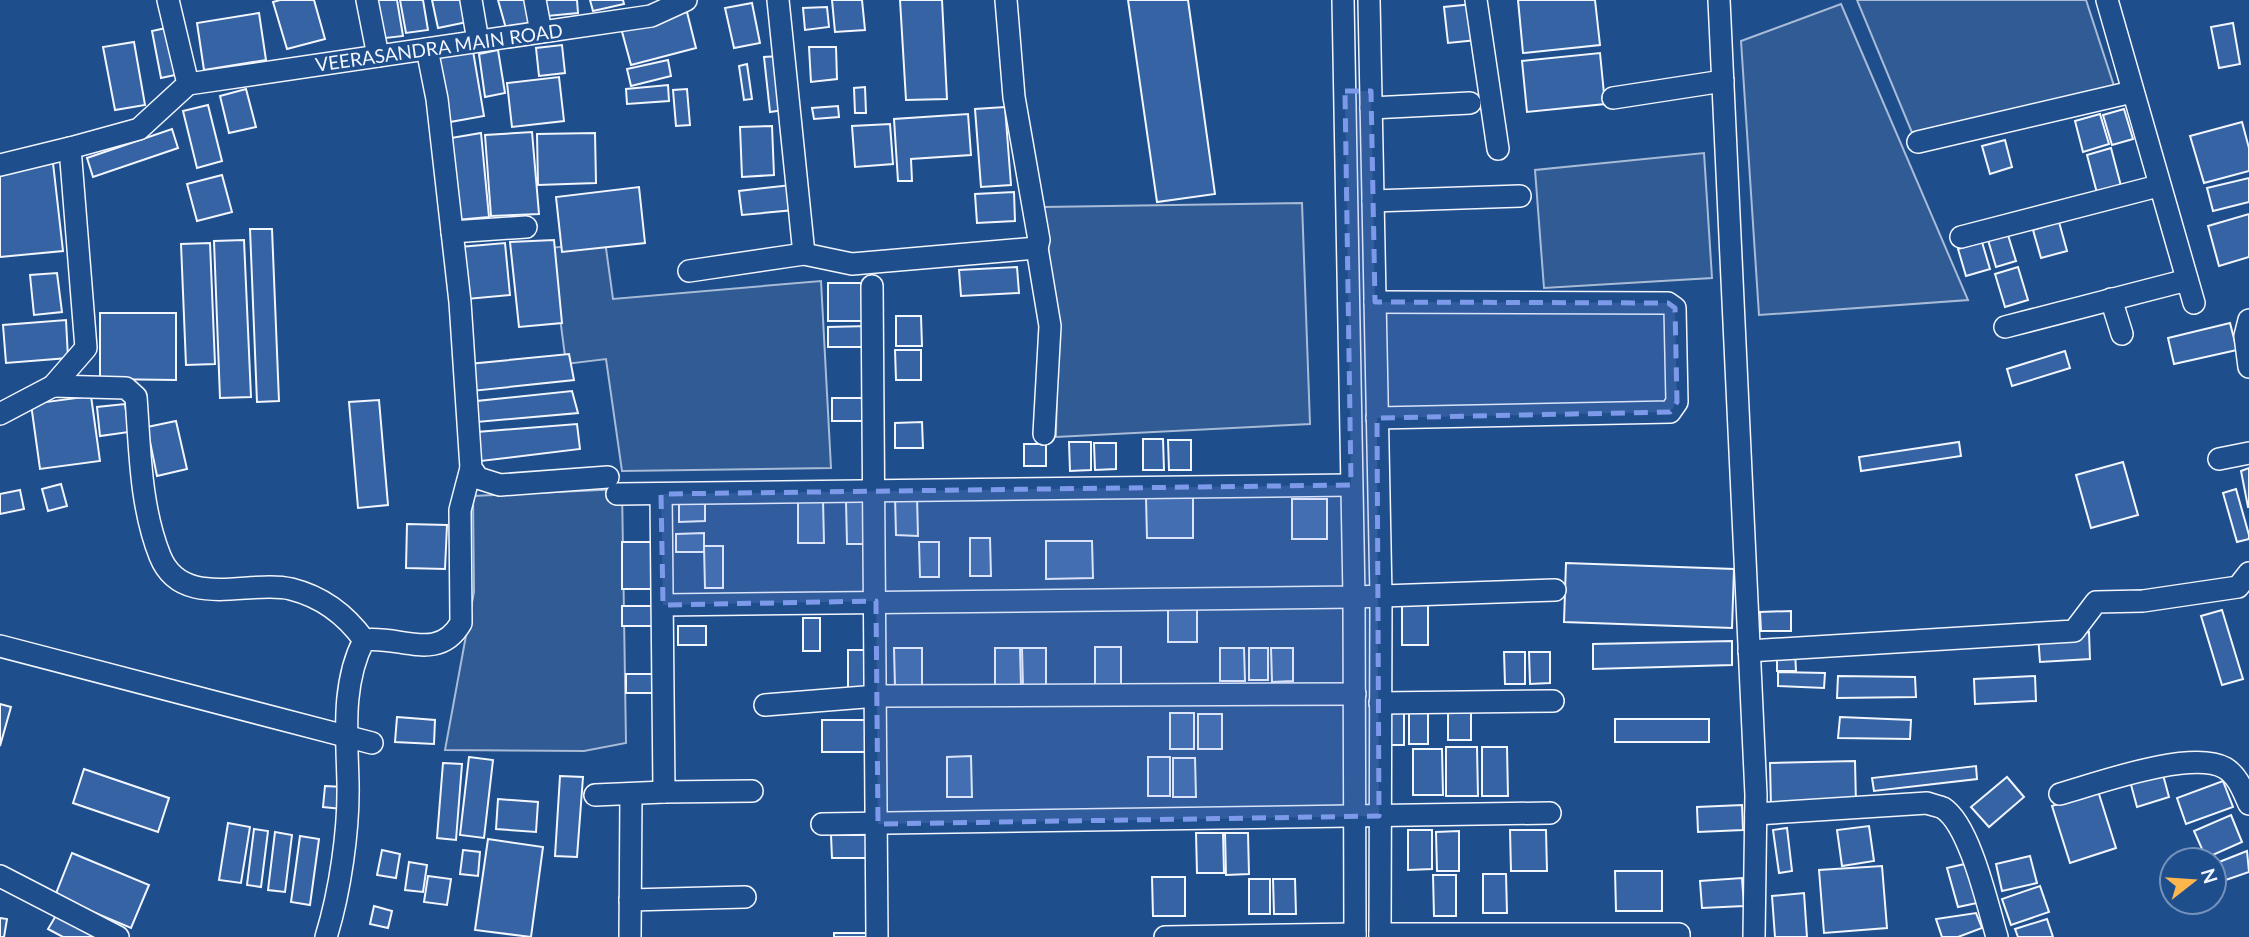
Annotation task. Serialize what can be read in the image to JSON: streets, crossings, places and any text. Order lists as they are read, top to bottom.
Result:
{
  "streets": {
    "street": ["VEERASANDRA MAIN ROAD"]
  },
  "north": "right"
}
